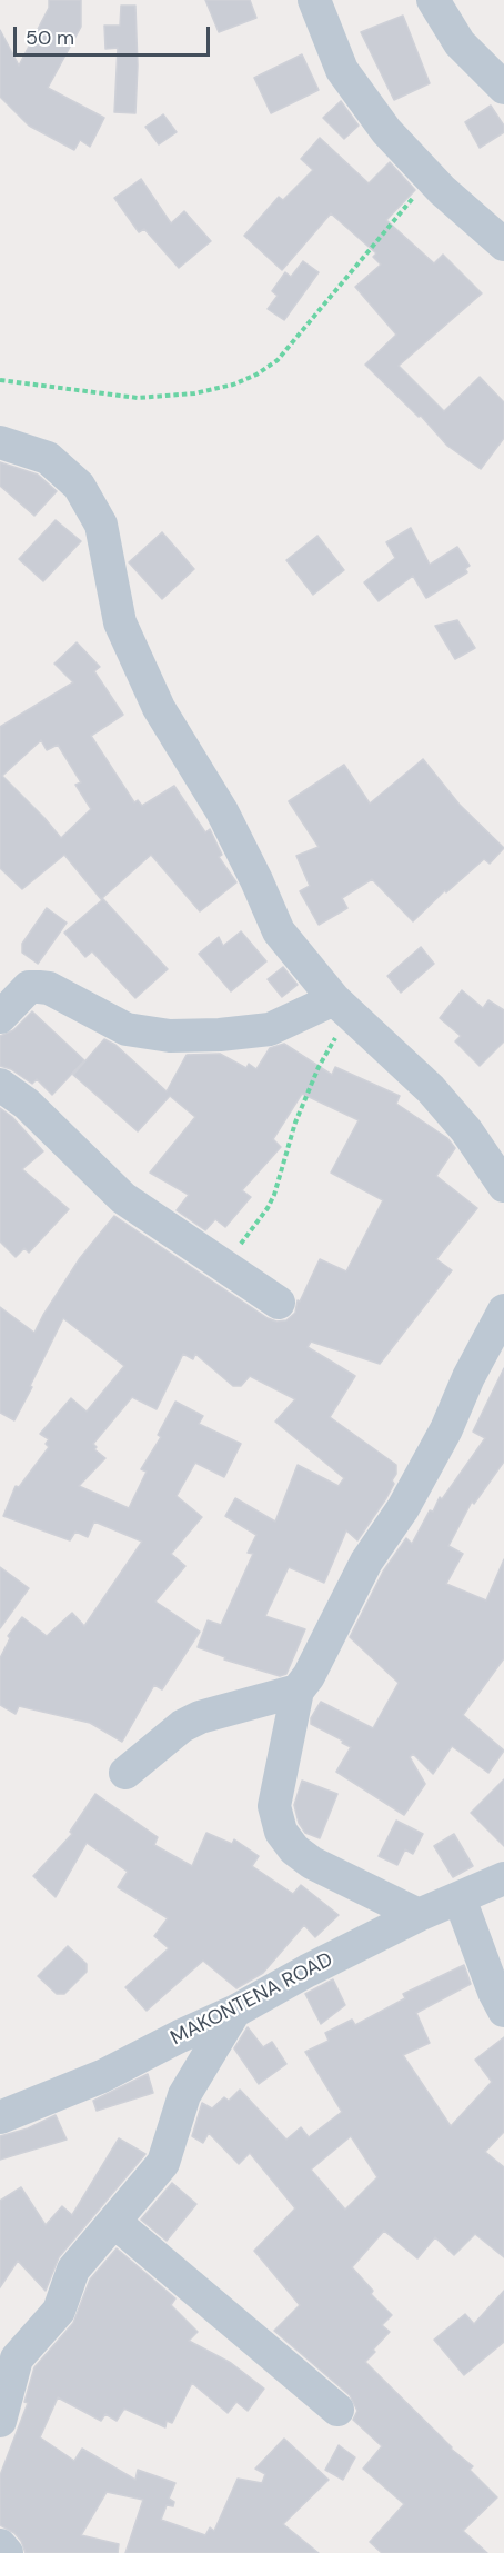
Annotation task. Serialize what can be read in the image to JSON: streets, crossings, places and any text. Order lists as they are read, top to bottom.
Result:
{
  "streets": {
    "street": ["MAKONTENA ROAD"]
  },
  "scale_bar": "50 m"
}
